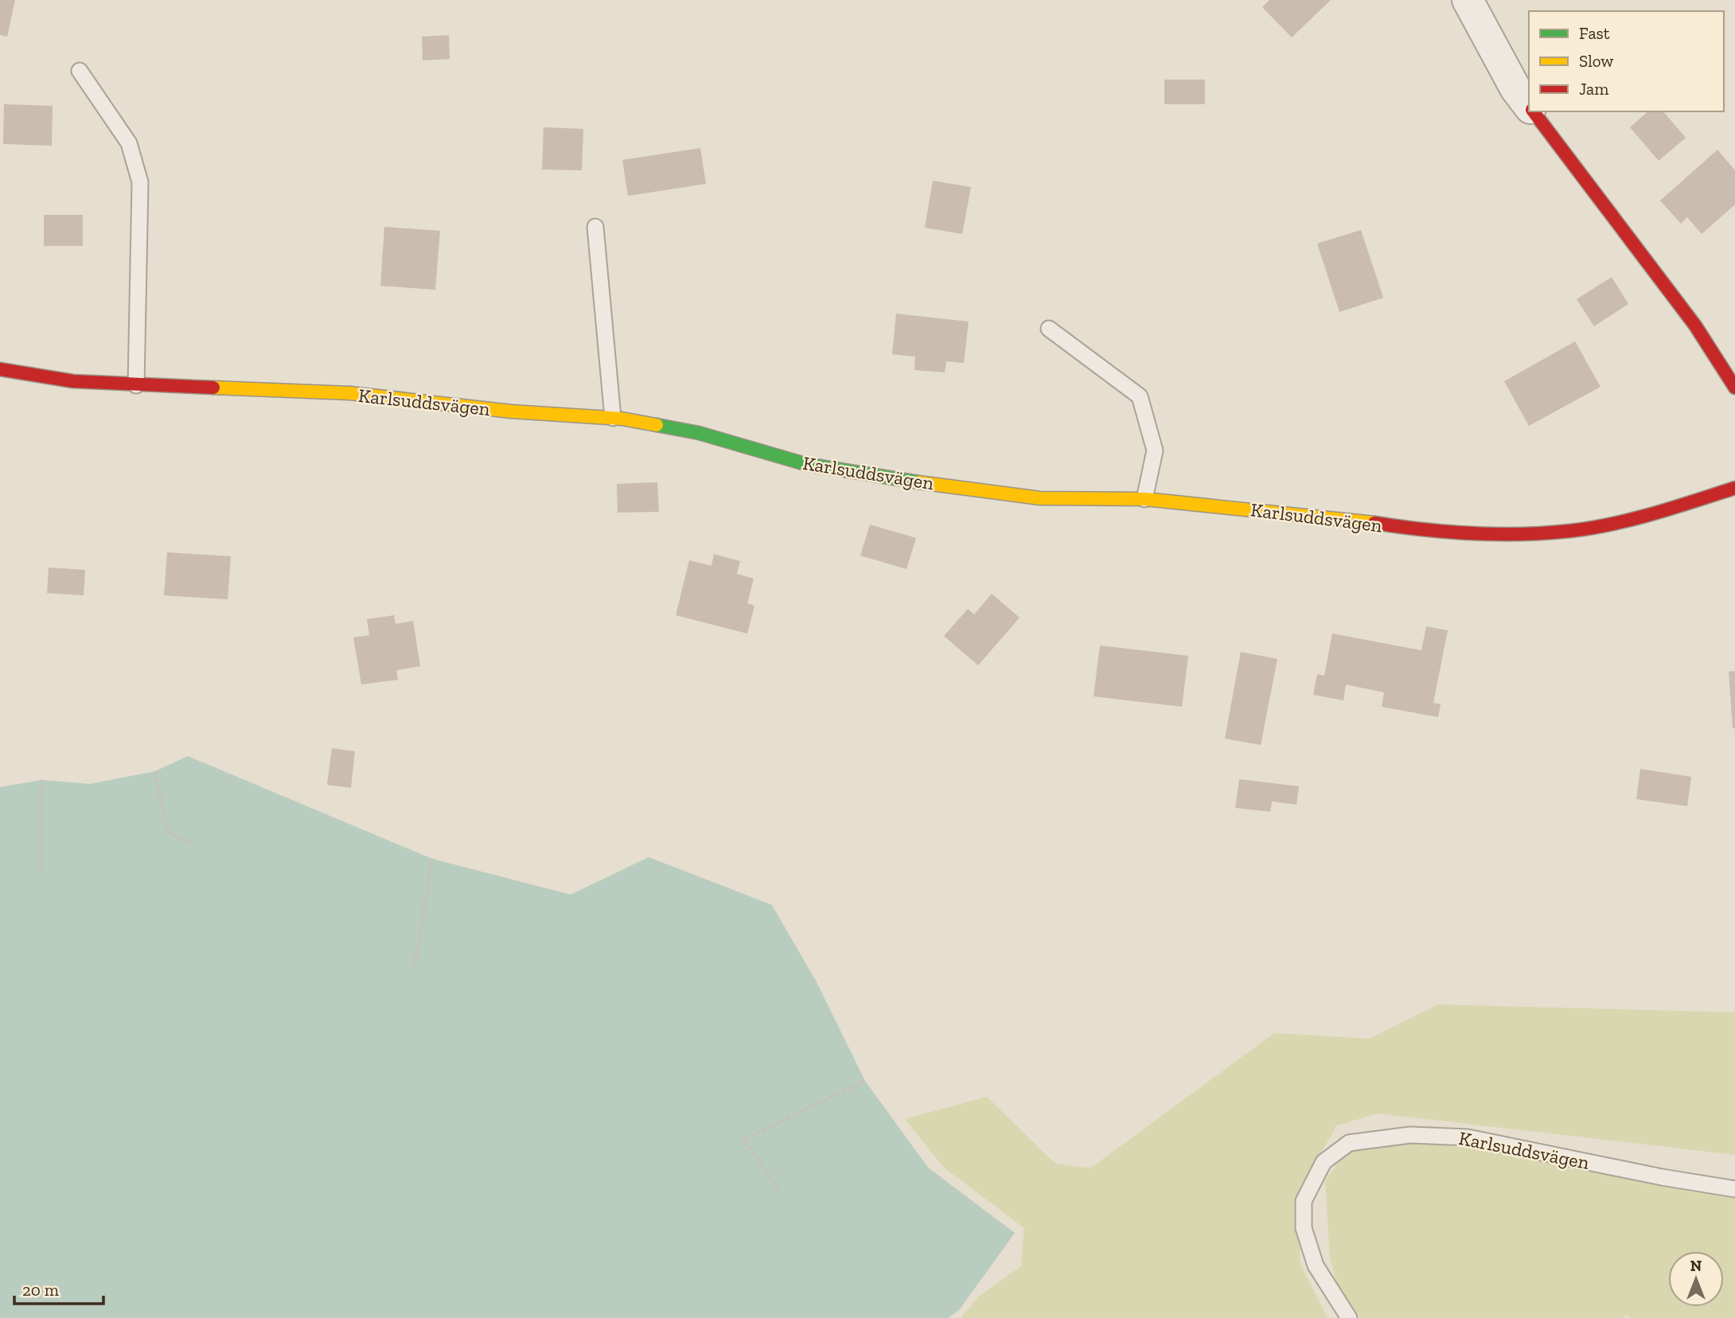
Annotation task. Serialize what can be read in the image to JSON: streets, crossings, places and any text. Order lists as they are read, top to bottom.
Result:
{
  "streets": {
    "street": ["Karlsuddsvägen"]
  },
  "legend": ["Fast", "Slow", "Jam"],
  "scale_bar": "20 m",
  "north": "top"
}
